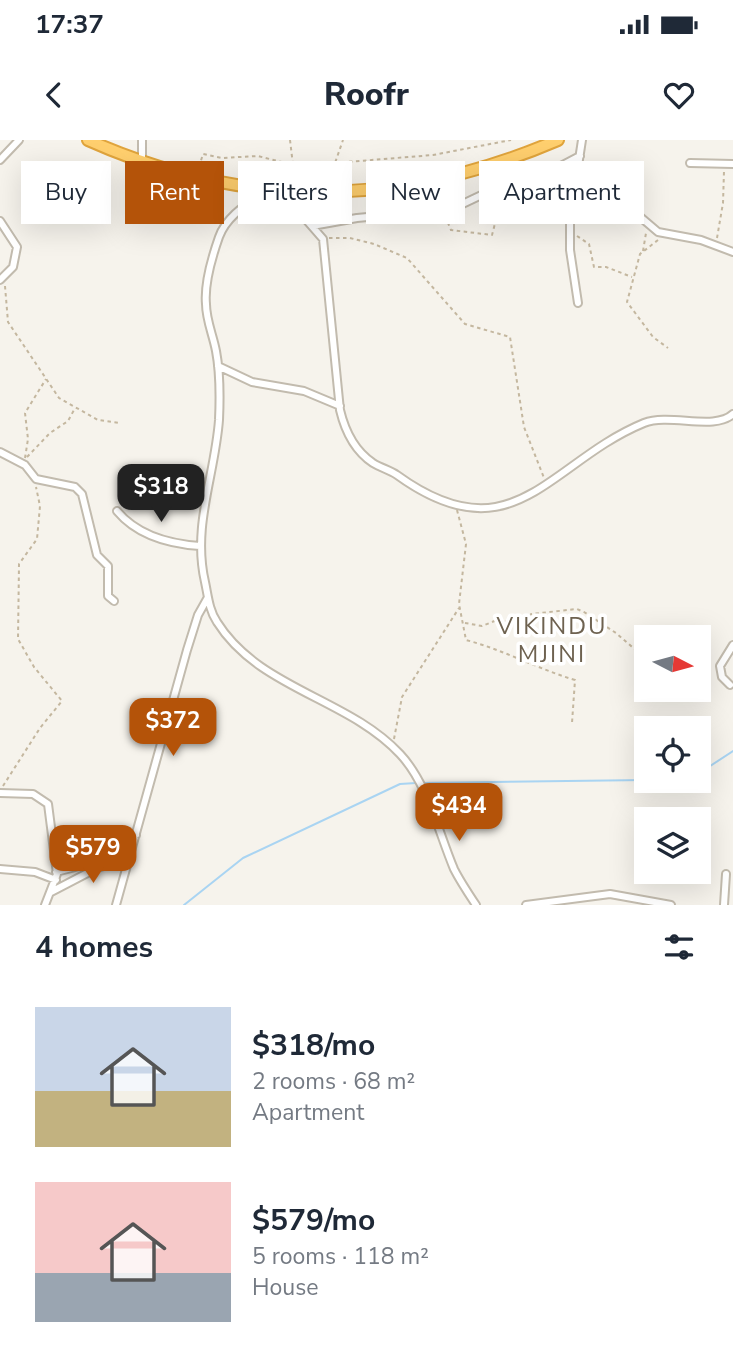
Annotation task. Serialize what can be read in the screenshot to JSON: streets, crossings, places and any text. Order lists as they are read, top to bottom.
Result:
{
  "districts": ["VIKINDU MJINI"],
  "north": "right",
  "page": {
    "status": "17:37",
    "header": "Roofr",
    "chip": [
      "Buy",
      "Rent",
      "Filters",
      "New",
      "Apartment"
    ],
    "price": [
      "$318",
      "$372",
      "$434",
      "$579"
    ],
    "heading": "4 homes",
    "list": [
      {
        "name": "$318/mo",
        "note": "2 rooms · 68 m² · Apartment"
      },
      {
        "name": "$579/mo",
        "note": "5 rooms · 118 m² · House"
      }
    ]
  }
}
